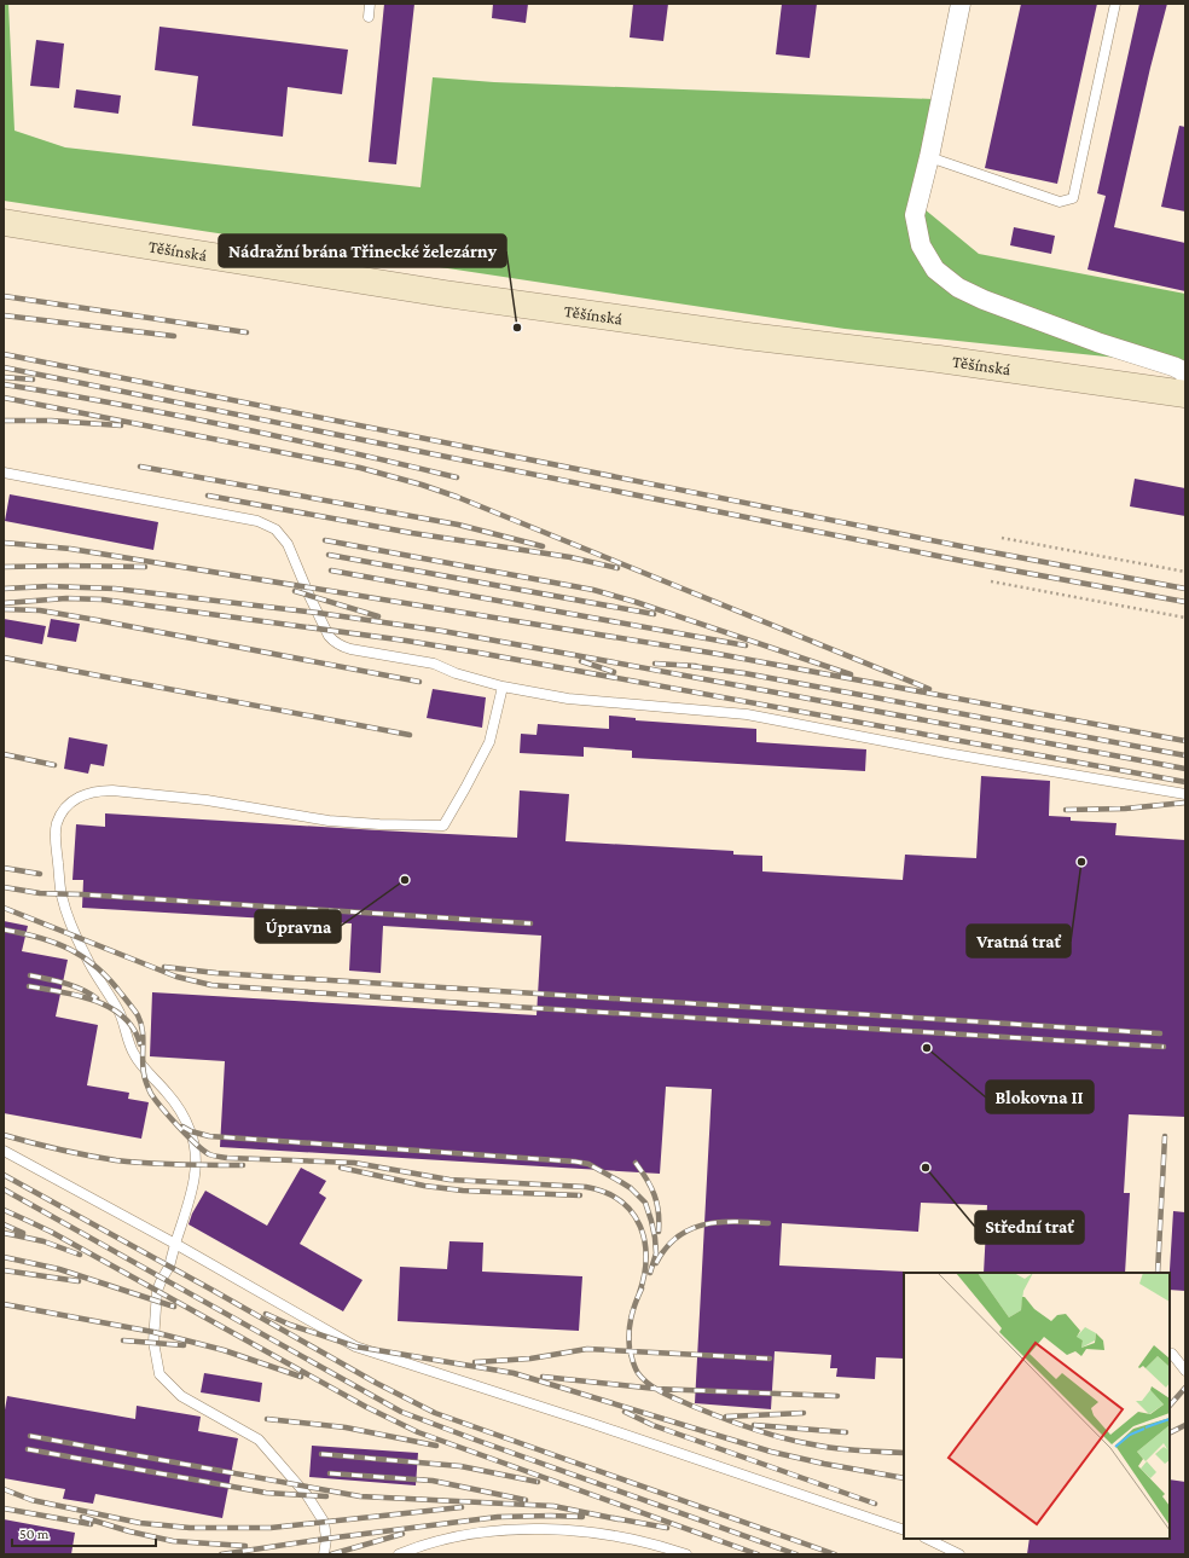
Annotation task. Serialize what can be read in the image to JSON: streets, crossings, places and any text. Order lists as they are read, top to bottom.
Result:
{
  "streets": {
    "main road": ["Těšínská"]
  },
  "places": [
    "Nádražní brána Třinecké železárny",
    "Vratná trať",
    "Úpravna",
    "Blokovna II",
    "Střední trať"
  ],
  "scale_bar": "50 m"
}
